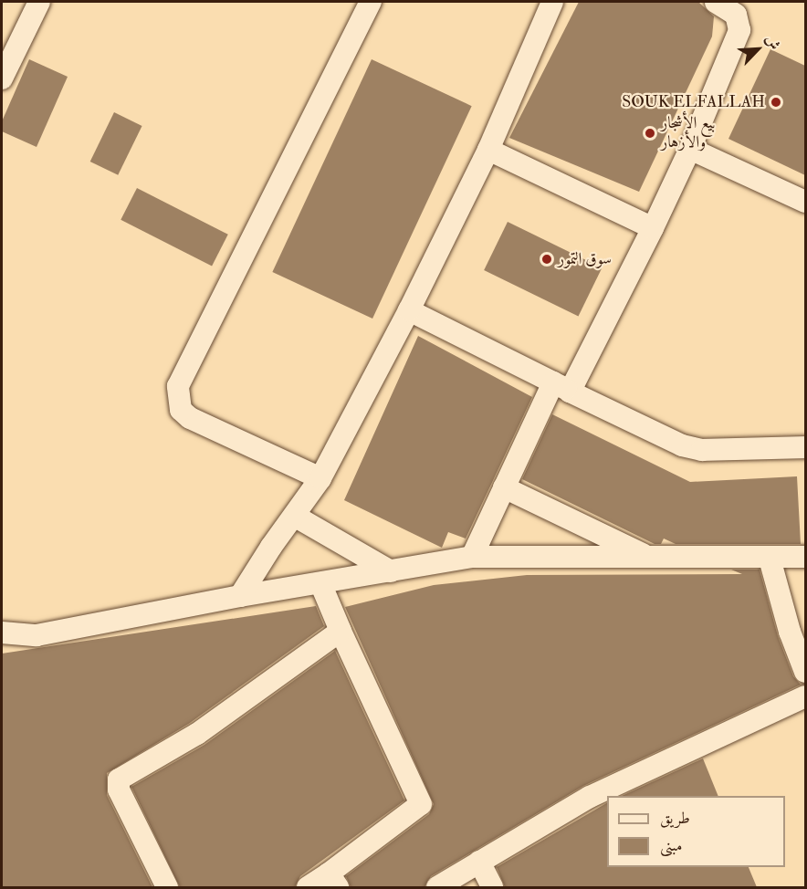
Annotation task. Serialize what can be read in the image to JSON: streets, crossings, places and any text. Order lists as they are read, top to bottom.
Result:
{
  "places": ["SOUK ELFALLAH", "بيع الأشجار والأزهار", "سوق التمور"],
  "legend": ["طريق", "مبنى"],
  "north": "top right"
}
